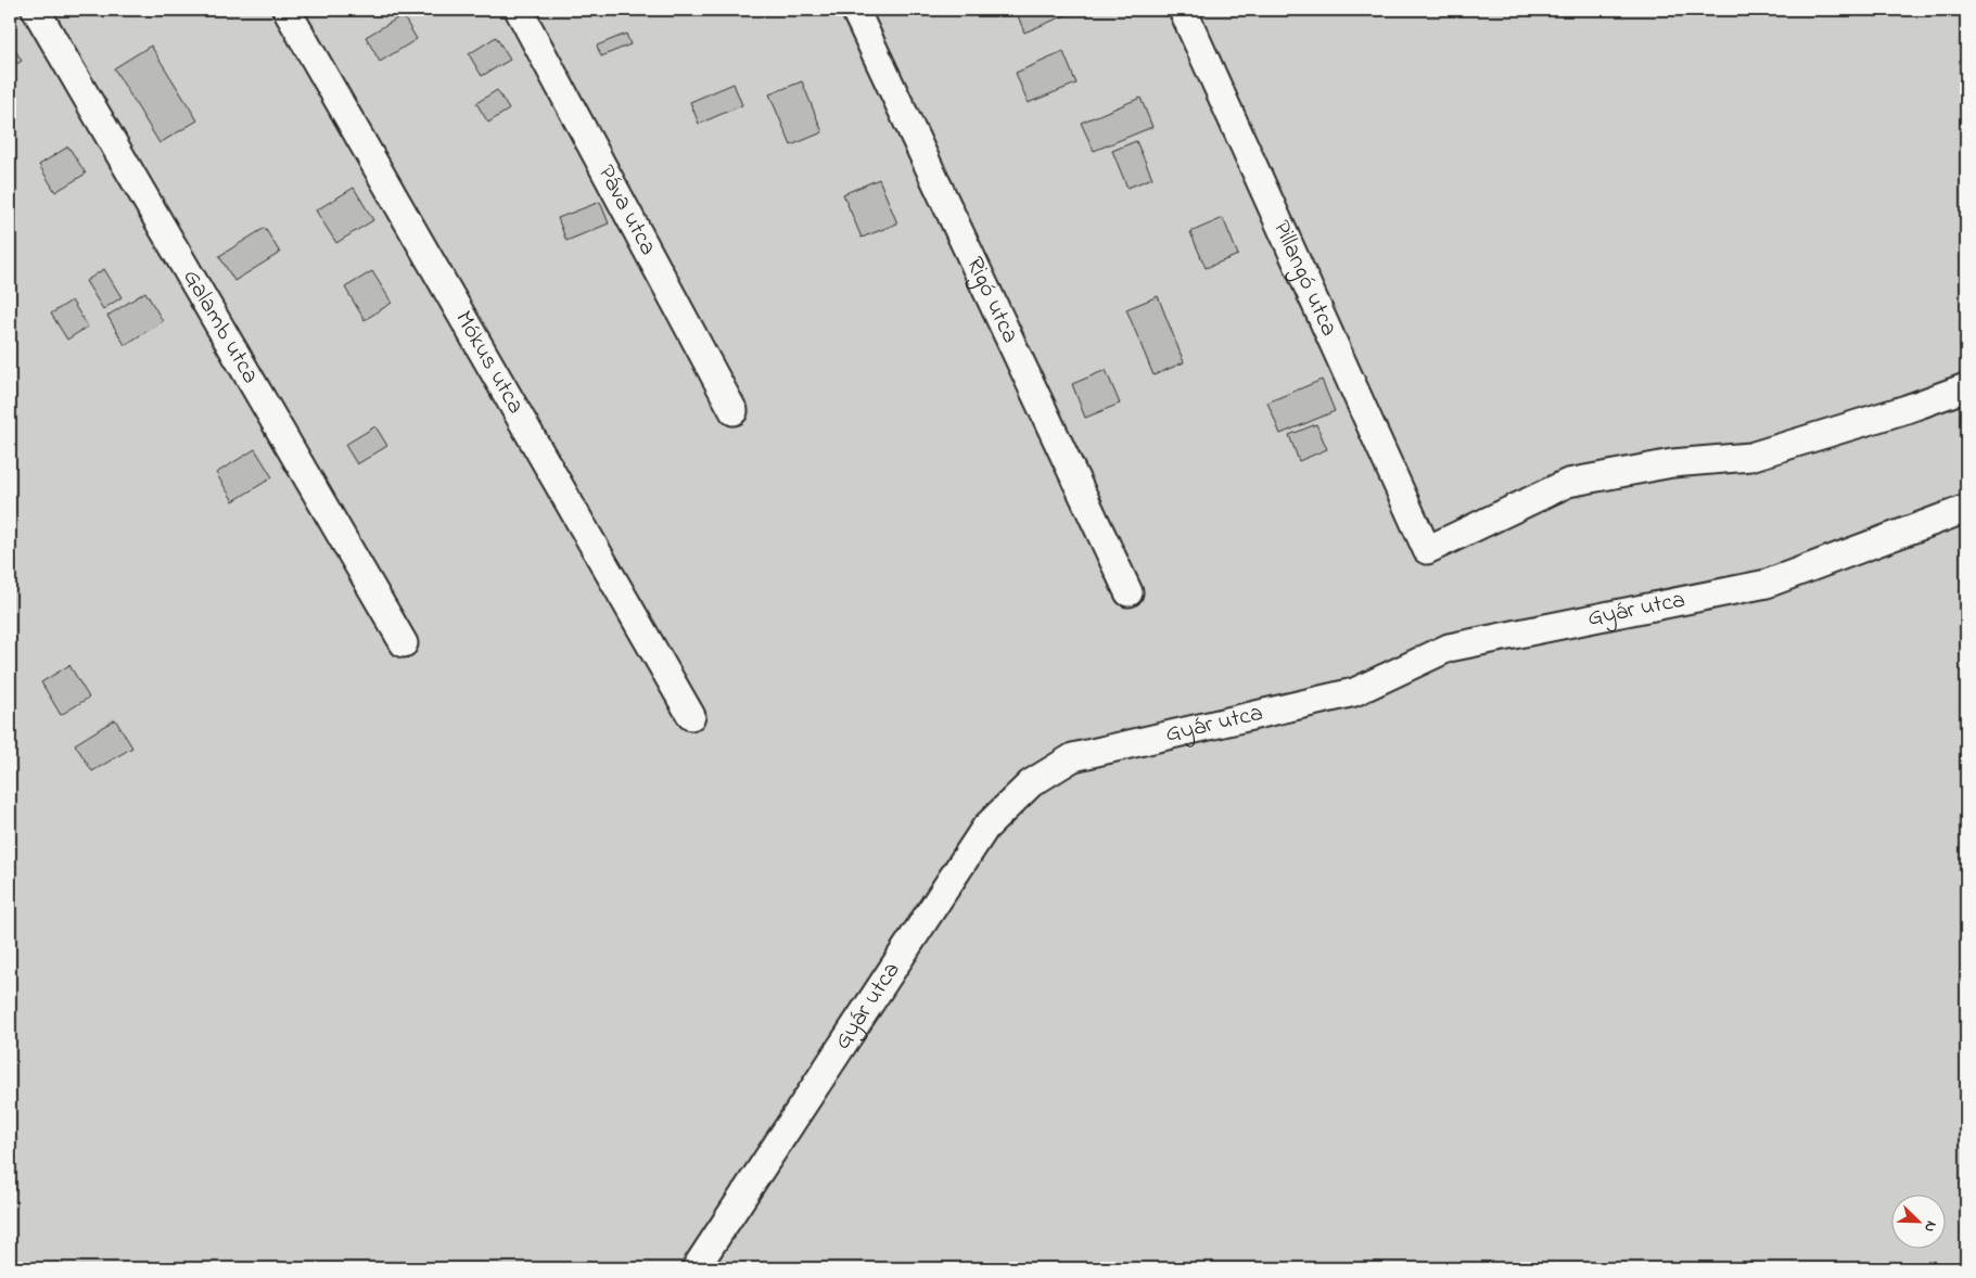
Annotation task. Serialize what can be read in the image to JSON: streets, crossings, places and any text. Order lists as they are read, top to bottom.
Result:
{
  "streets": {
    "street": [
      "Páva utca",
      "Pillangó utca",
      "Rigó utca",
      "Galamb utca",
      "Mókus utca",
      "Gyár utca"
    ]
  },
  "north": "bottom right"
}
